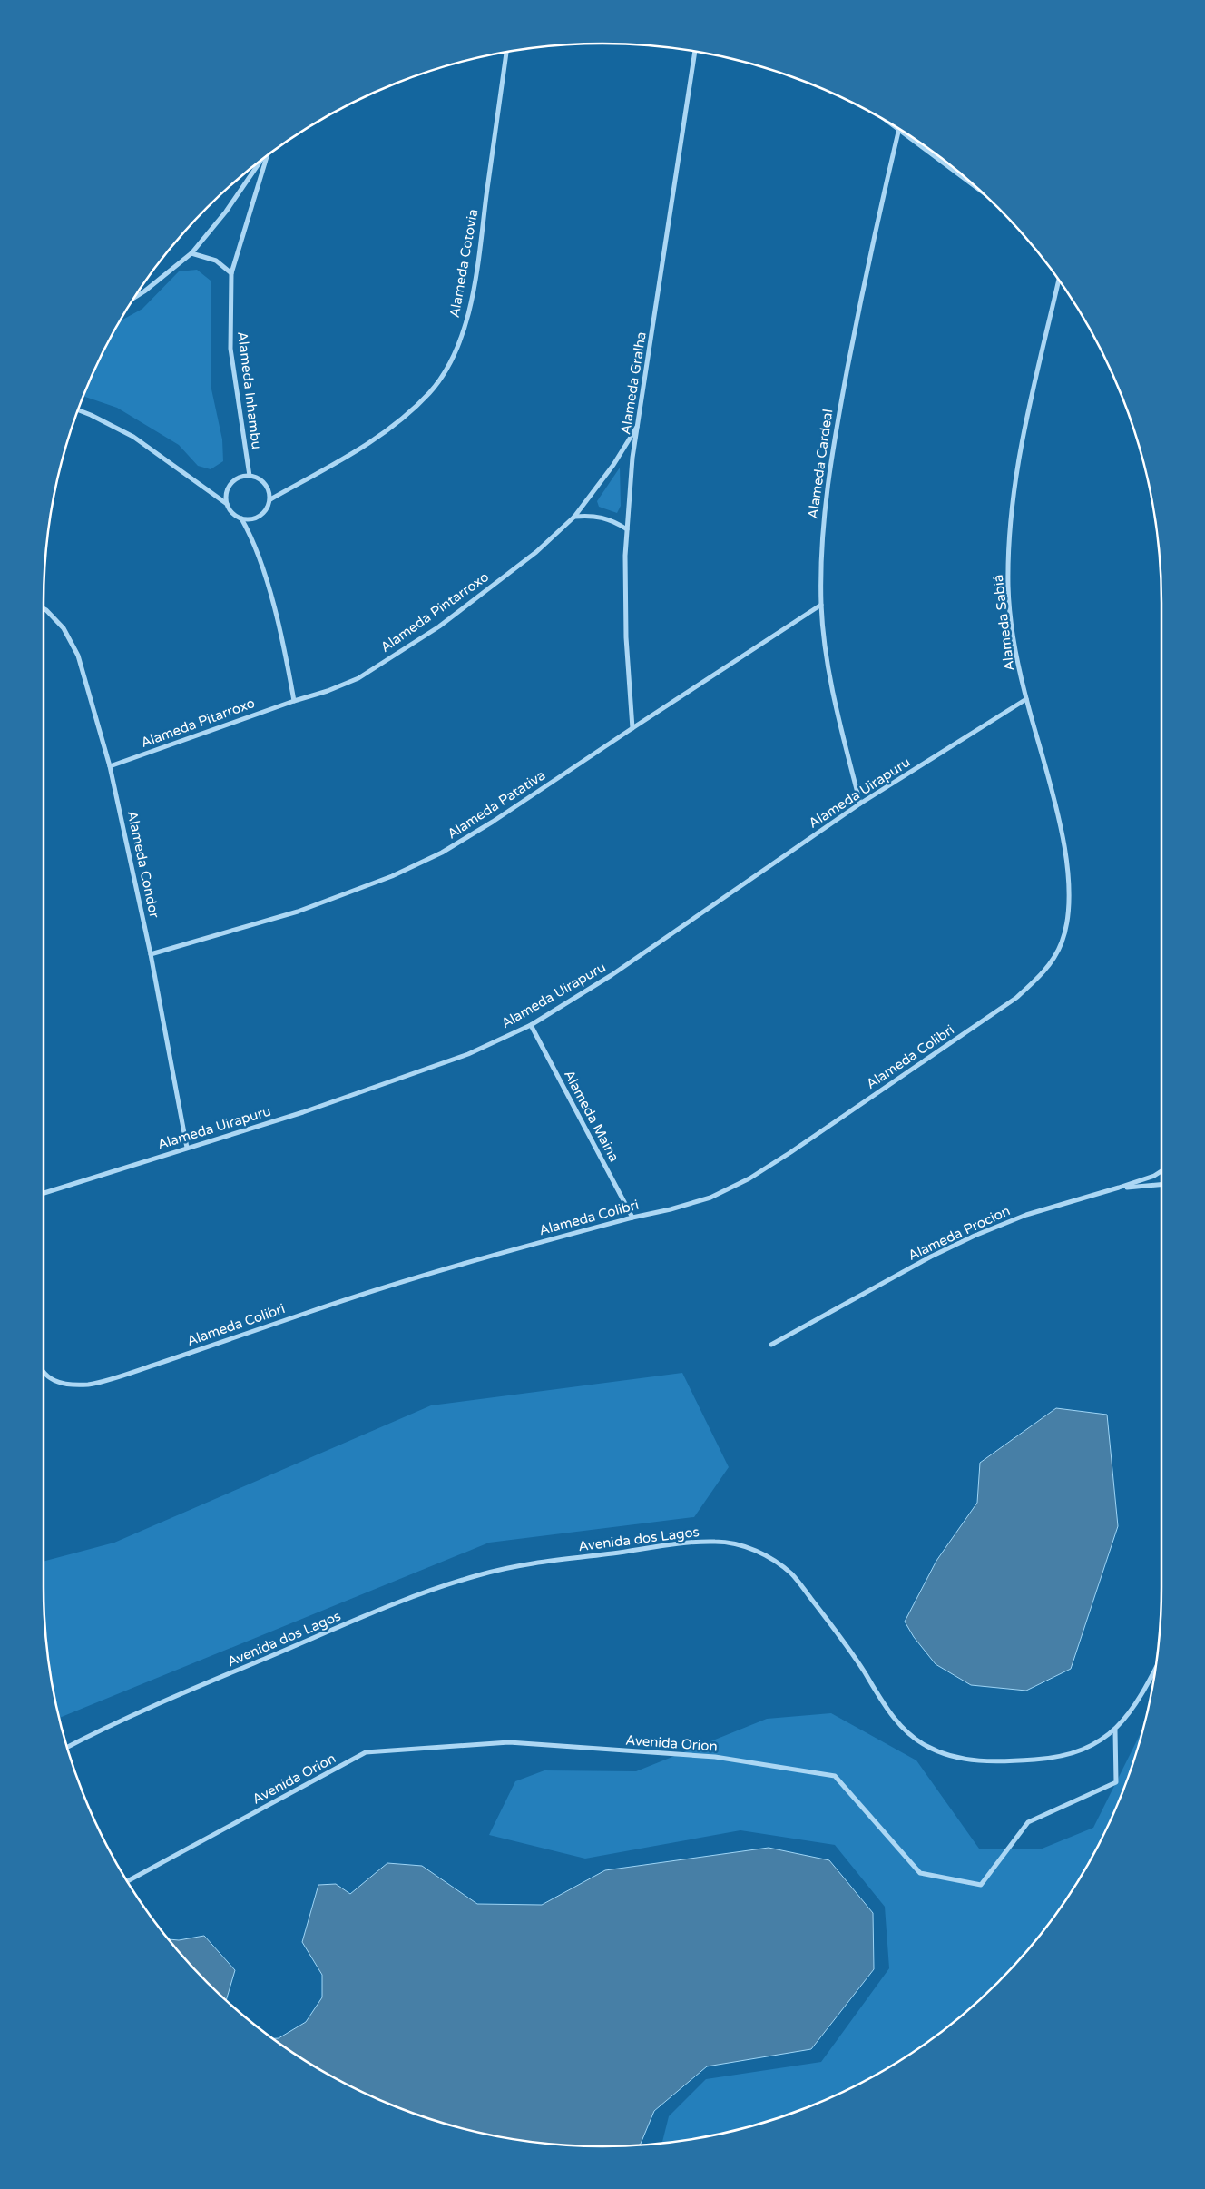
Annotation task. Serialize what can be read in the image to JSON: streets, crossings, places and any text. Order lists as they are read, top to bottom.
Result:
{
  "streets": {
    "street": [
      "Alameda Cotovia",
      "Alameda Gralha",
      "Alameda Inhambu",
      "Alameda Cardeal",
      "Alameda Pintarroxo",
      "Alameda Sabiá",
      "Alameda Pitarroxo",
      "Alameda Uirapuru",
      "Alameda Patativa",
      "Alameda Condor",
      "Alameda Colibri",
      "Alameda Maina",
      "Alameda Procion",
      "Avenida dos Lagos",
      "Avenida Orion"
    ]
  },
  "crossings": [
    ["Alameda Cotovia", "Alameda Inhambu"],
    ["Alameda Gralha", "Alameda Pintarroxo"],
    ["Alameda Gralha", "Alameda Patativa"],
    ["Alameda Cardeal", "Alameda Uirapuru"],
    ["Alameda Cardeal", "Alameda Patativa"],
    ["Alameda Pintarroxo", "Alameda Pitarroxo"],
    ["Alameda Sabiá", "Alameda Uirapuru"],
    ["Alameda Sabiá", "Alameda Colibri"],
    ["Alameda Pitarroxo", "Alameda Condor"],
    ["Alameda Uirapuru", "Alameda Condor"],
    ["Alameda Uirapuru", "Alameda Maina"],
    ["Alameda Patativa", "Alameda Condor"],
    ["Alameda Colibri", "Alameda Maina"],
    ["Avenida dos Lagos", "Avenida Orion"]
  ]
}
